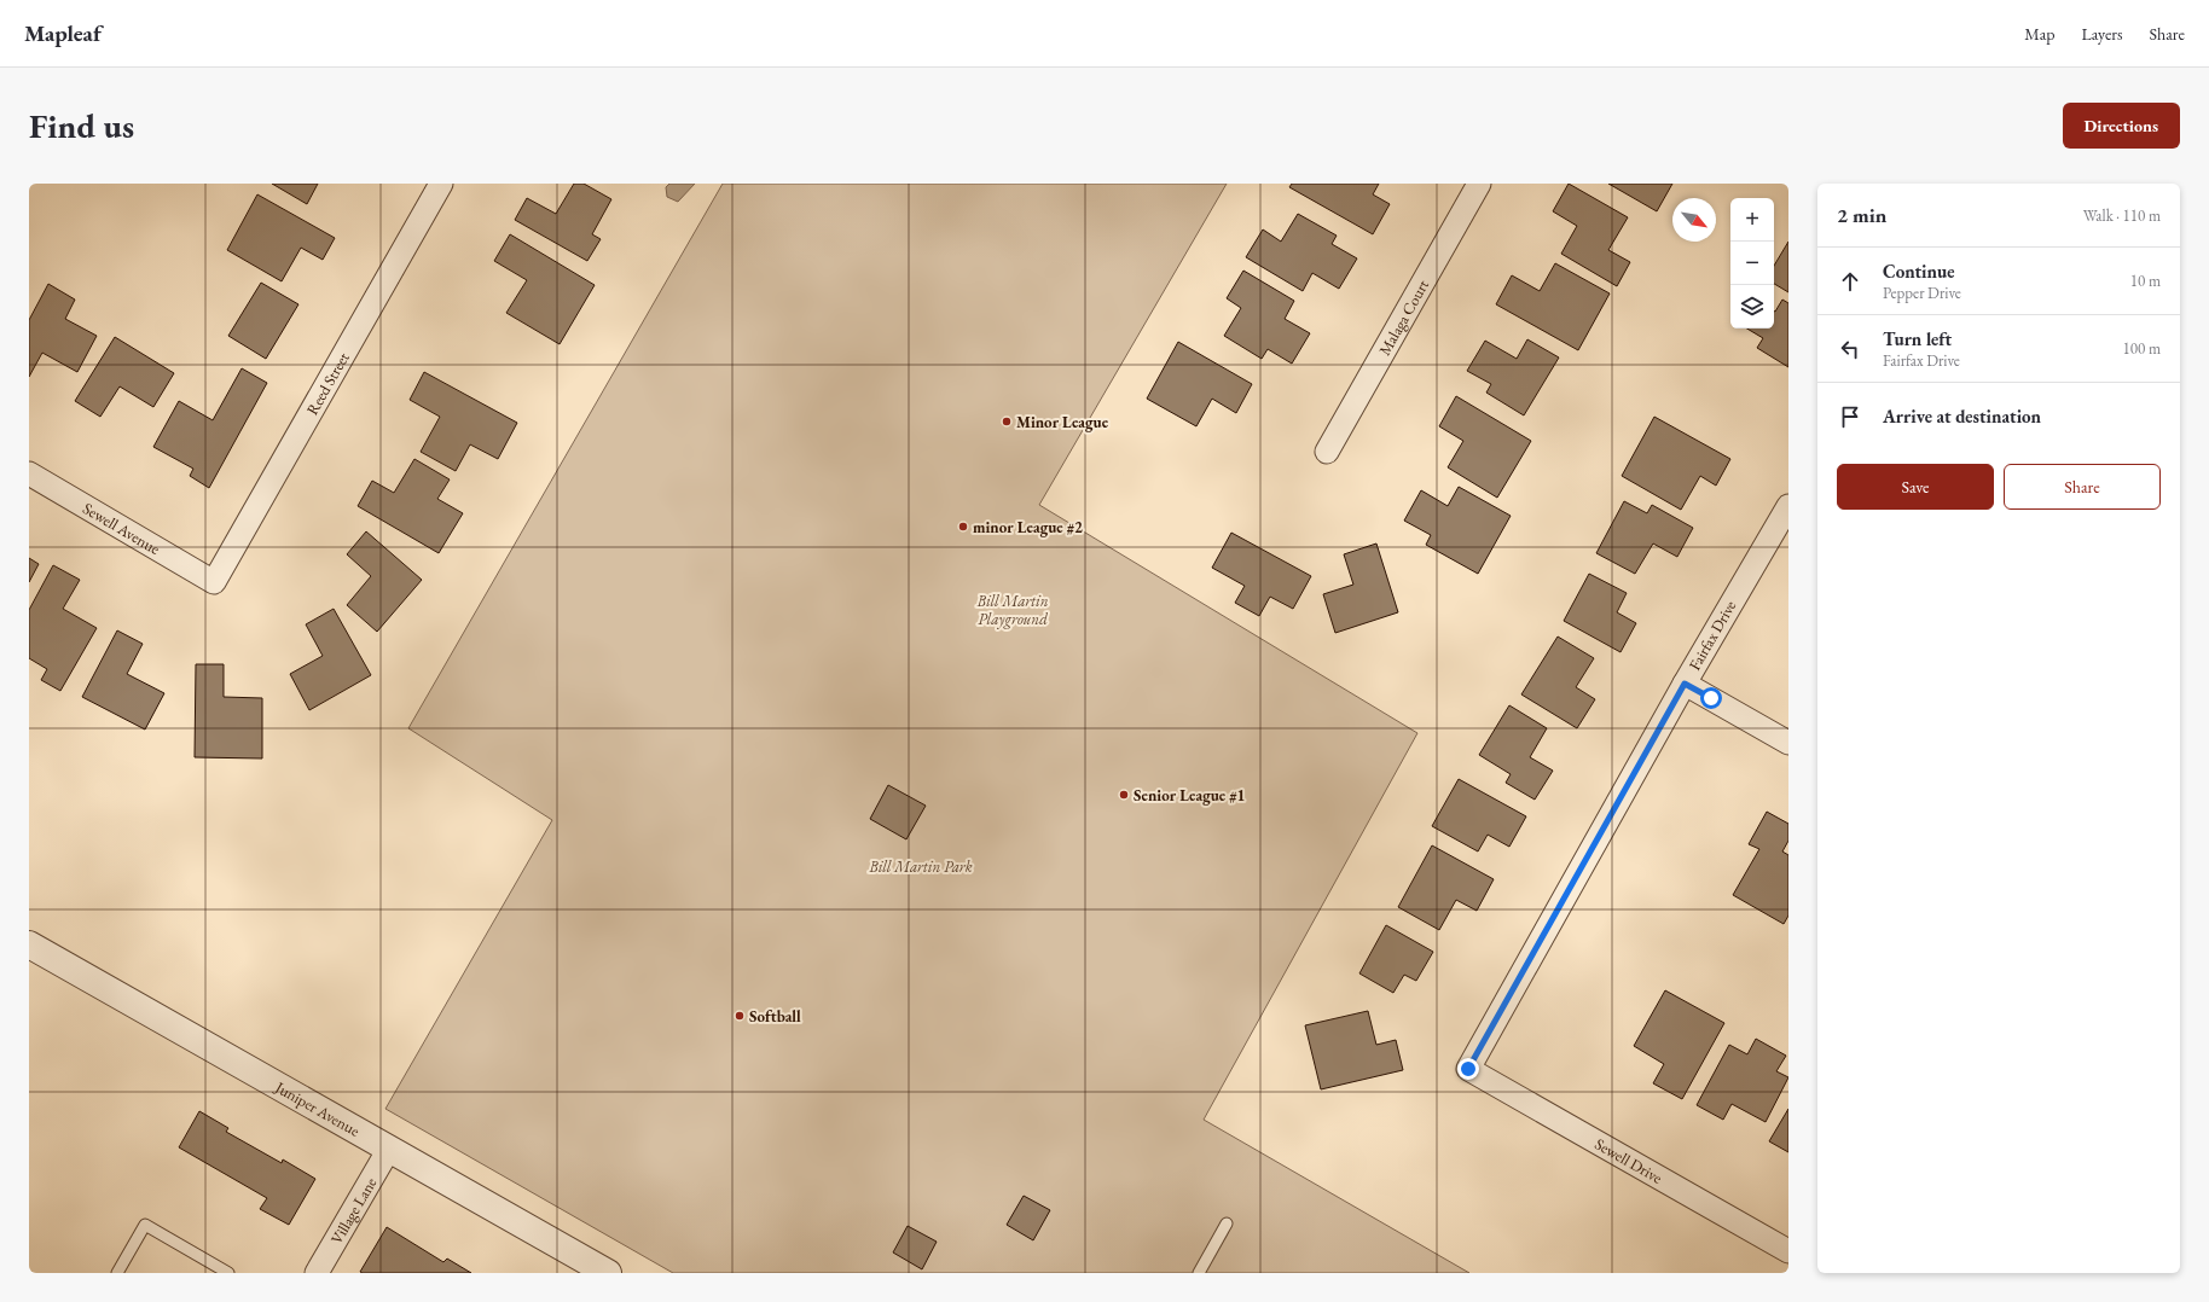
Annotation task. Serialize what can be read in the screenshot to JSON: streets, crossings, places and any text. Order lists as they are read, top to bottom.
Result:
{
  "streets": {
    "street": [
      "Malaga Court",
      "Reed Street",
      "Sewell Avenue",
      "Fairfax Drive",
      "Juniper Avenue",
      "Sewell Drive",
      "Village Lane"
    ]
  },
  "crossings": [
    ["Reed Street", "Sewell Avenue"],
    ["Fairfax Drive", "Sewell Drive"],
    ["Juniper Avenue", "Village Lane"]
  ],
  "parks": ["Bill Martin Playground", "Bill Martin Park"],
  "places": [
    "Minor League",
    "minor League #2",
    "Senior League #1",
    "Softball"
  ],
  "north": "bottom right",
  "page": {
    "header": "Mapleaf",
    "nav": ["Map", "Layers", "Share"],
    "buttons": [
      "Directions",
      ["Save", "Share"]
    ],
    "title": "Find us",
    "heading": ["2 min", "Walk · 110 m"],
    "map_buttons": ["+", "−"],
    "list": [
      ["Continue", "Pepper Drive", "10 m"],
      ["Turn left", "Fairfax Drive", "100 m"],
      "Arrive at destination"
    ]
  }
}
